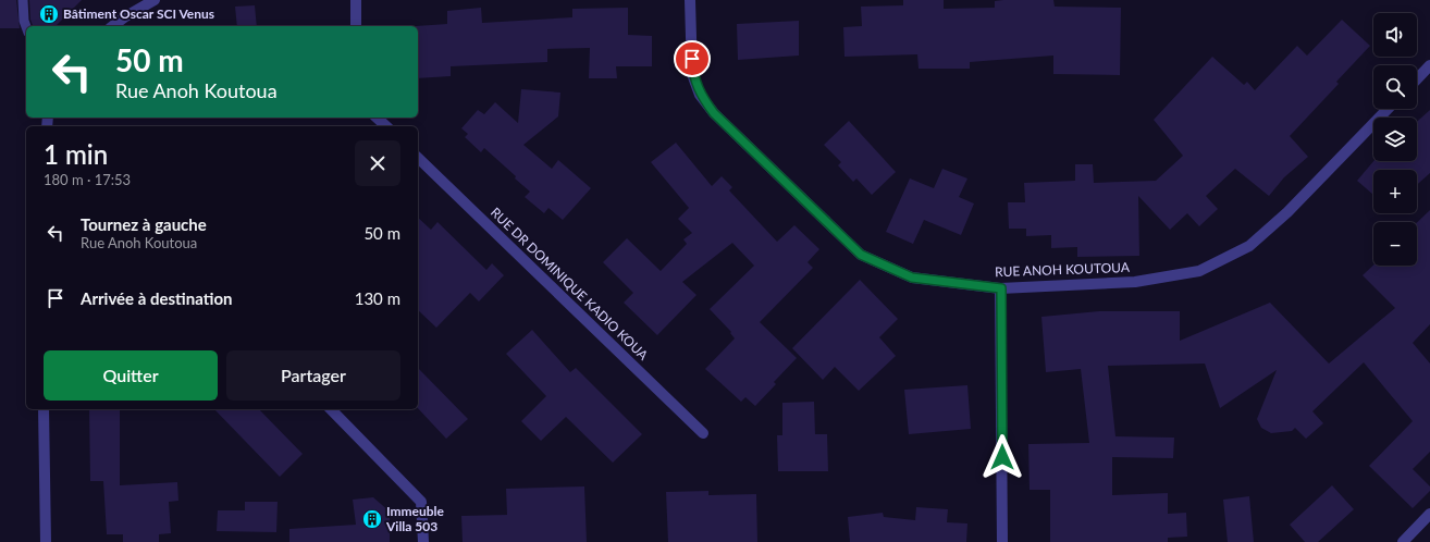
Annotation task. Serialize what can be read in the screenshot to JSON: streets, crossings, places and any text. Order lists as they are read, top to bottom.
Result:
{
  "streets": {
    "street": ["RUE ANOH KOUTOUA", "RUE DR DOMINIQUE KADIO KOUA"]
  },
  "places": {
    "building": ["Bâtiment Oscar SCI Venus", "Immeuble Villa 503"]
  },
  "page": {
    "map_buttons": ["+", "−"],
    "turn": ["50 m", "Rue Anoh Koutoua"],
    "heading": ["1 min", "180 m · 17:53"],
    "list": [
      {
        "name": "Tournez à gauche",
        "note": "Rue Anoh Koutoua",
        "value": "50 m"
      },
      {
        "name": "Arrivée à destination",
        "value": "130 m"
      }
    ],
    "buttons": ["Quitter", "Partager"]
  }
}
